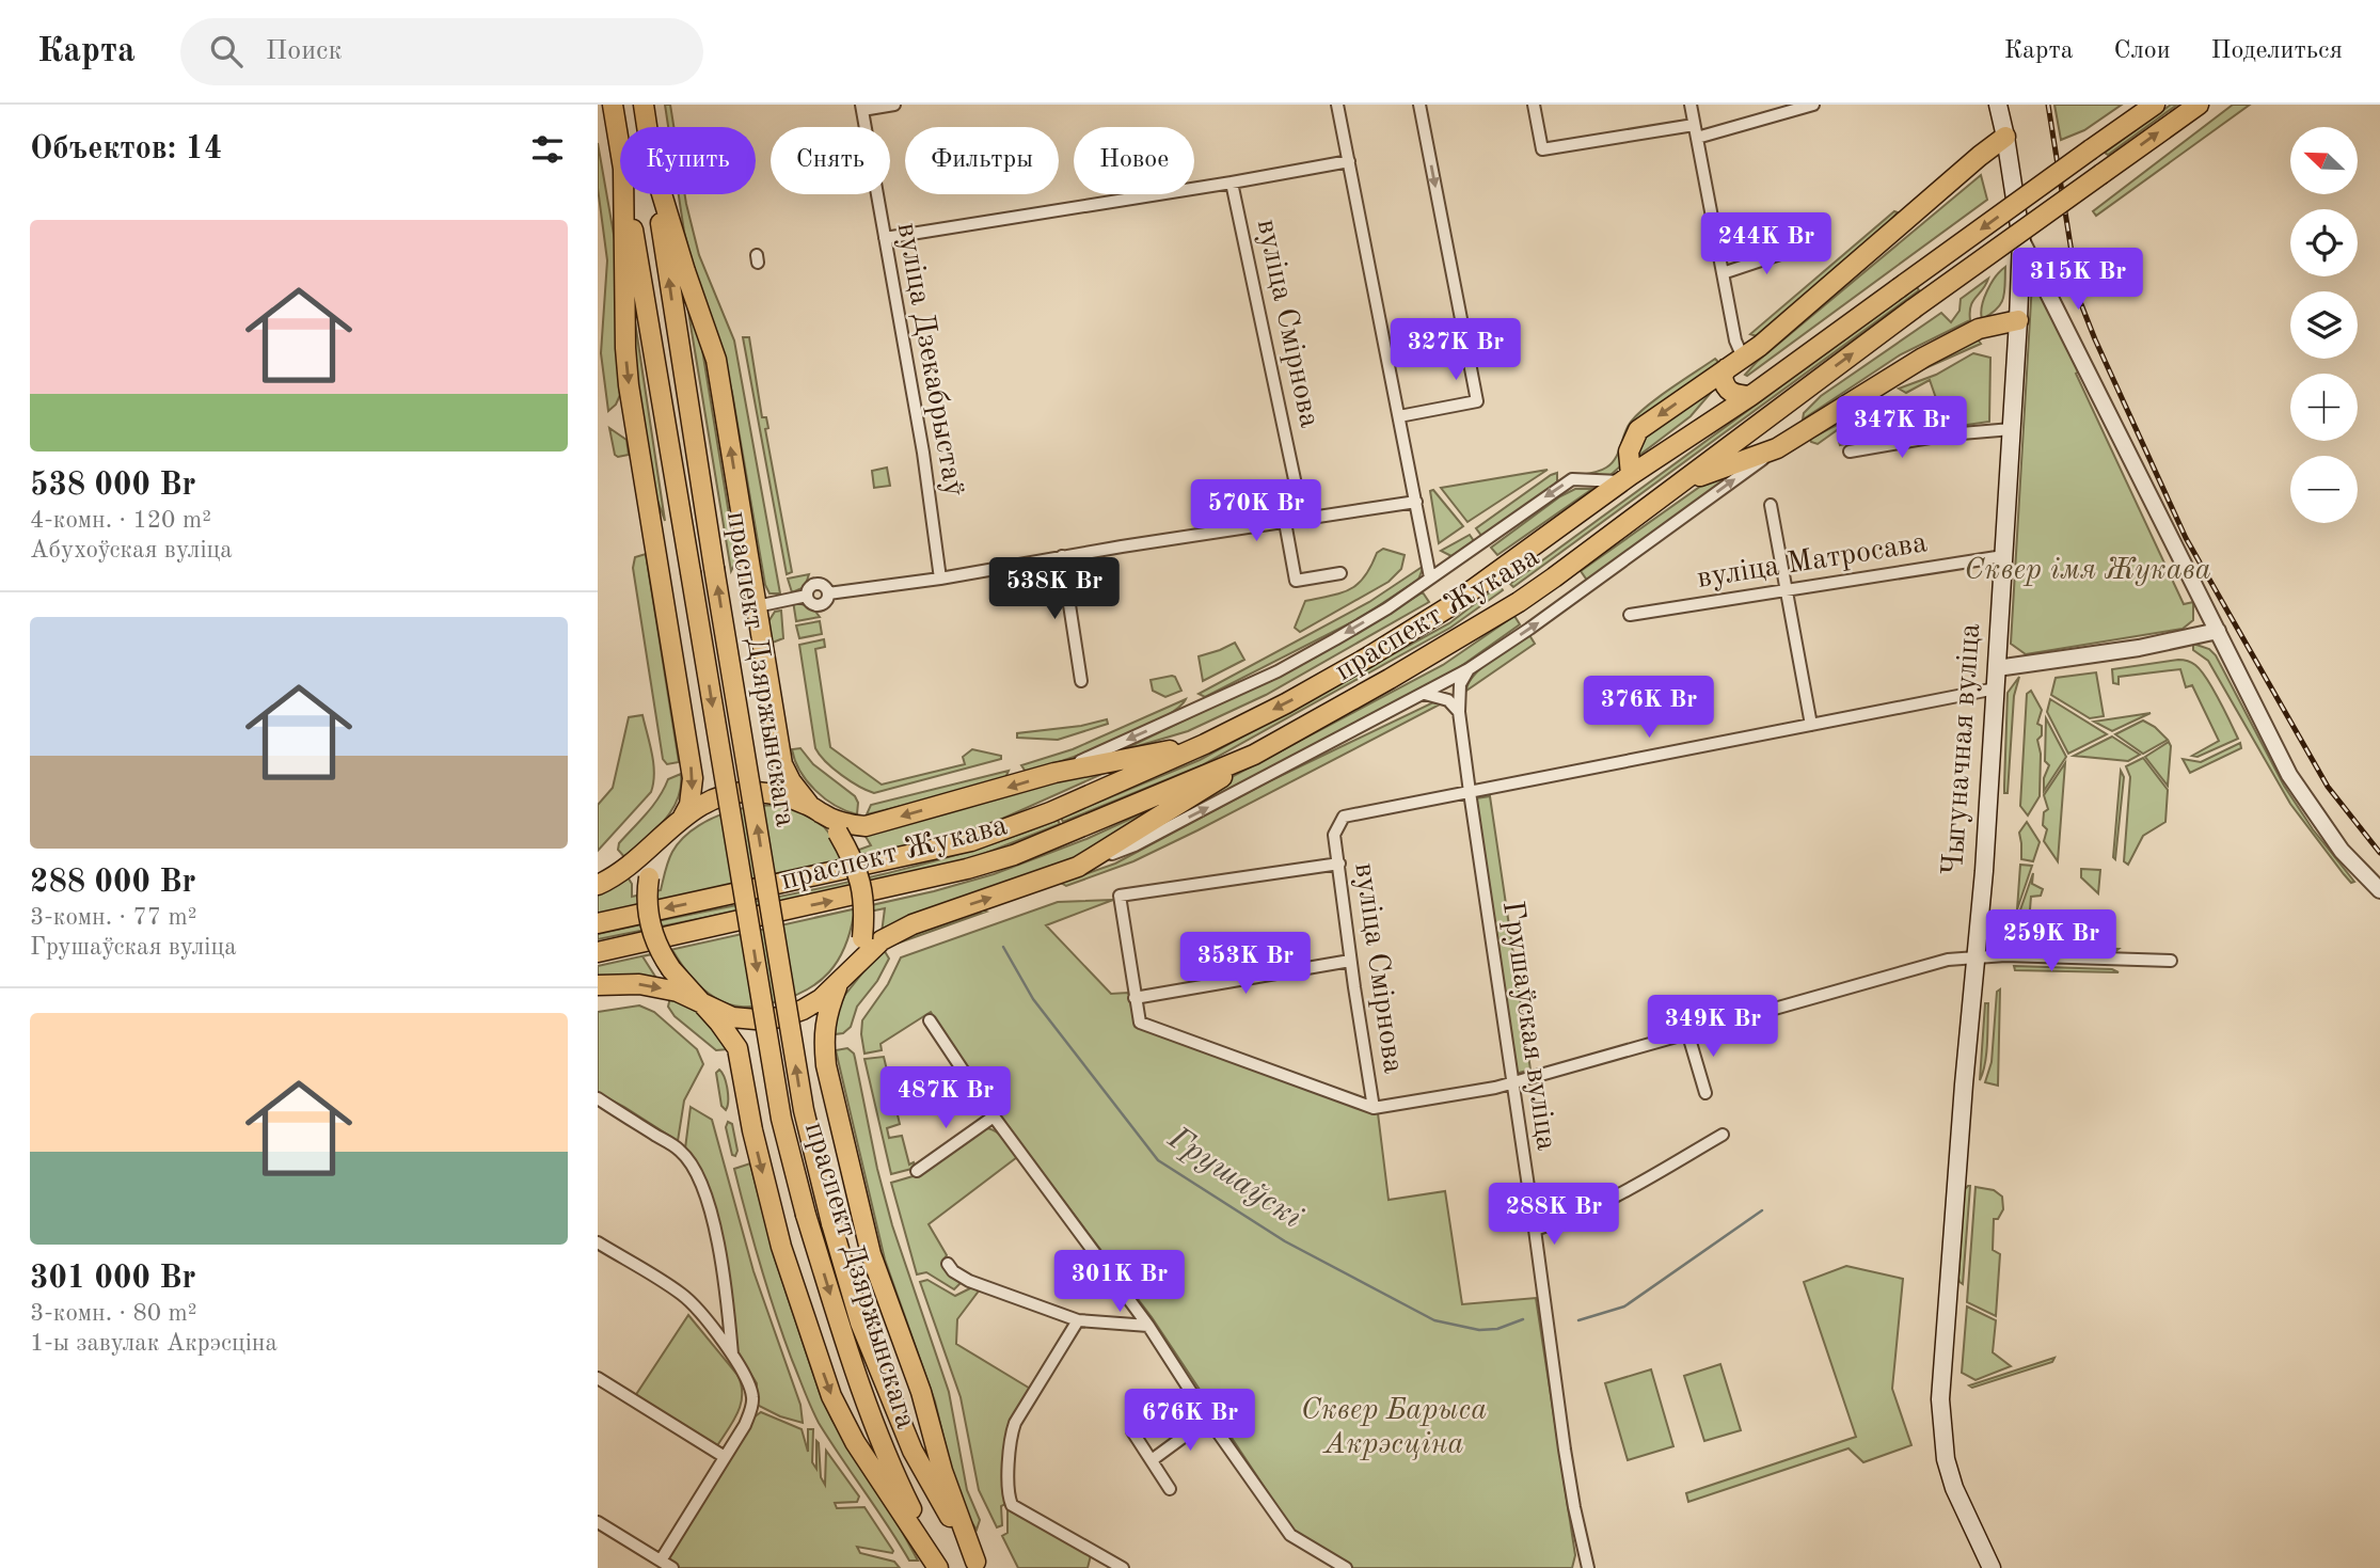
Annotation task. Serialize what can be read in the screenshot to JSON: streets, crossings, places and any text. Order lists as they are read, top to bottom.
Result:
{
  "streets": {
    "main road": ["праспект Жукава", "праспект Дзяржынскага", "Чыгуначная вуліца"],
    "street": [
      "вуліца Смірнова",
      "вуліца Дзекабрыстаў",
      "вуліца Матросава",
      "Грушаўская вуліца"
    ]
  },
  "crossings": [
    ["вуліца Смірнова", "Грушаўская вуліца"],
    ["вуліца Матросава", "Чыгуначная вуліца"],
    ["праспект Жукава", "Грушаўская вуліца"]
  ],
  "water": ["Грушаўскі"],
  "parks": ["Сквер імя Жукава", "Сквер Барыса Акрэсціна"],
  "north": "top left",
  "page": {
    "header": "Карта",
    "search": "Поиск",
    "nav": ["Карта", "Слои", "Поделиться"],
    "heading": "Объектов: 14",
    "map_buttons": ["+", "−"],
    "chip": [
      "Купить",
      "Снять",
      "Фильтры",
      "Новое"
    ],
    "list": [
      {
        "name": "538 000 Br",
        "note": "4-комн. · 120 m² · Абухоўская вуліца"
      },
      {
        "name": "288 000 Br",
        "note": "3-комн. · 77 m² · Грушаўская вуліца"
      },
      {
        "name": "301 000 Br",
        "note": "3-комн. · 80 m² · 1-ы завулак Акрэсціна"
      }
    ],
    "price": [
      "244K Br",
      "315K Br",
      "327K Br",
      "347K Br",
      "570K Br",
      "538K Br",
      "376K Br",
      "259K Br",
      "353K Br",
      "349K Br",
      "487K Br",
      "288K Br",
      "301K Br",
      "676K Br"
    ]
  }
}
